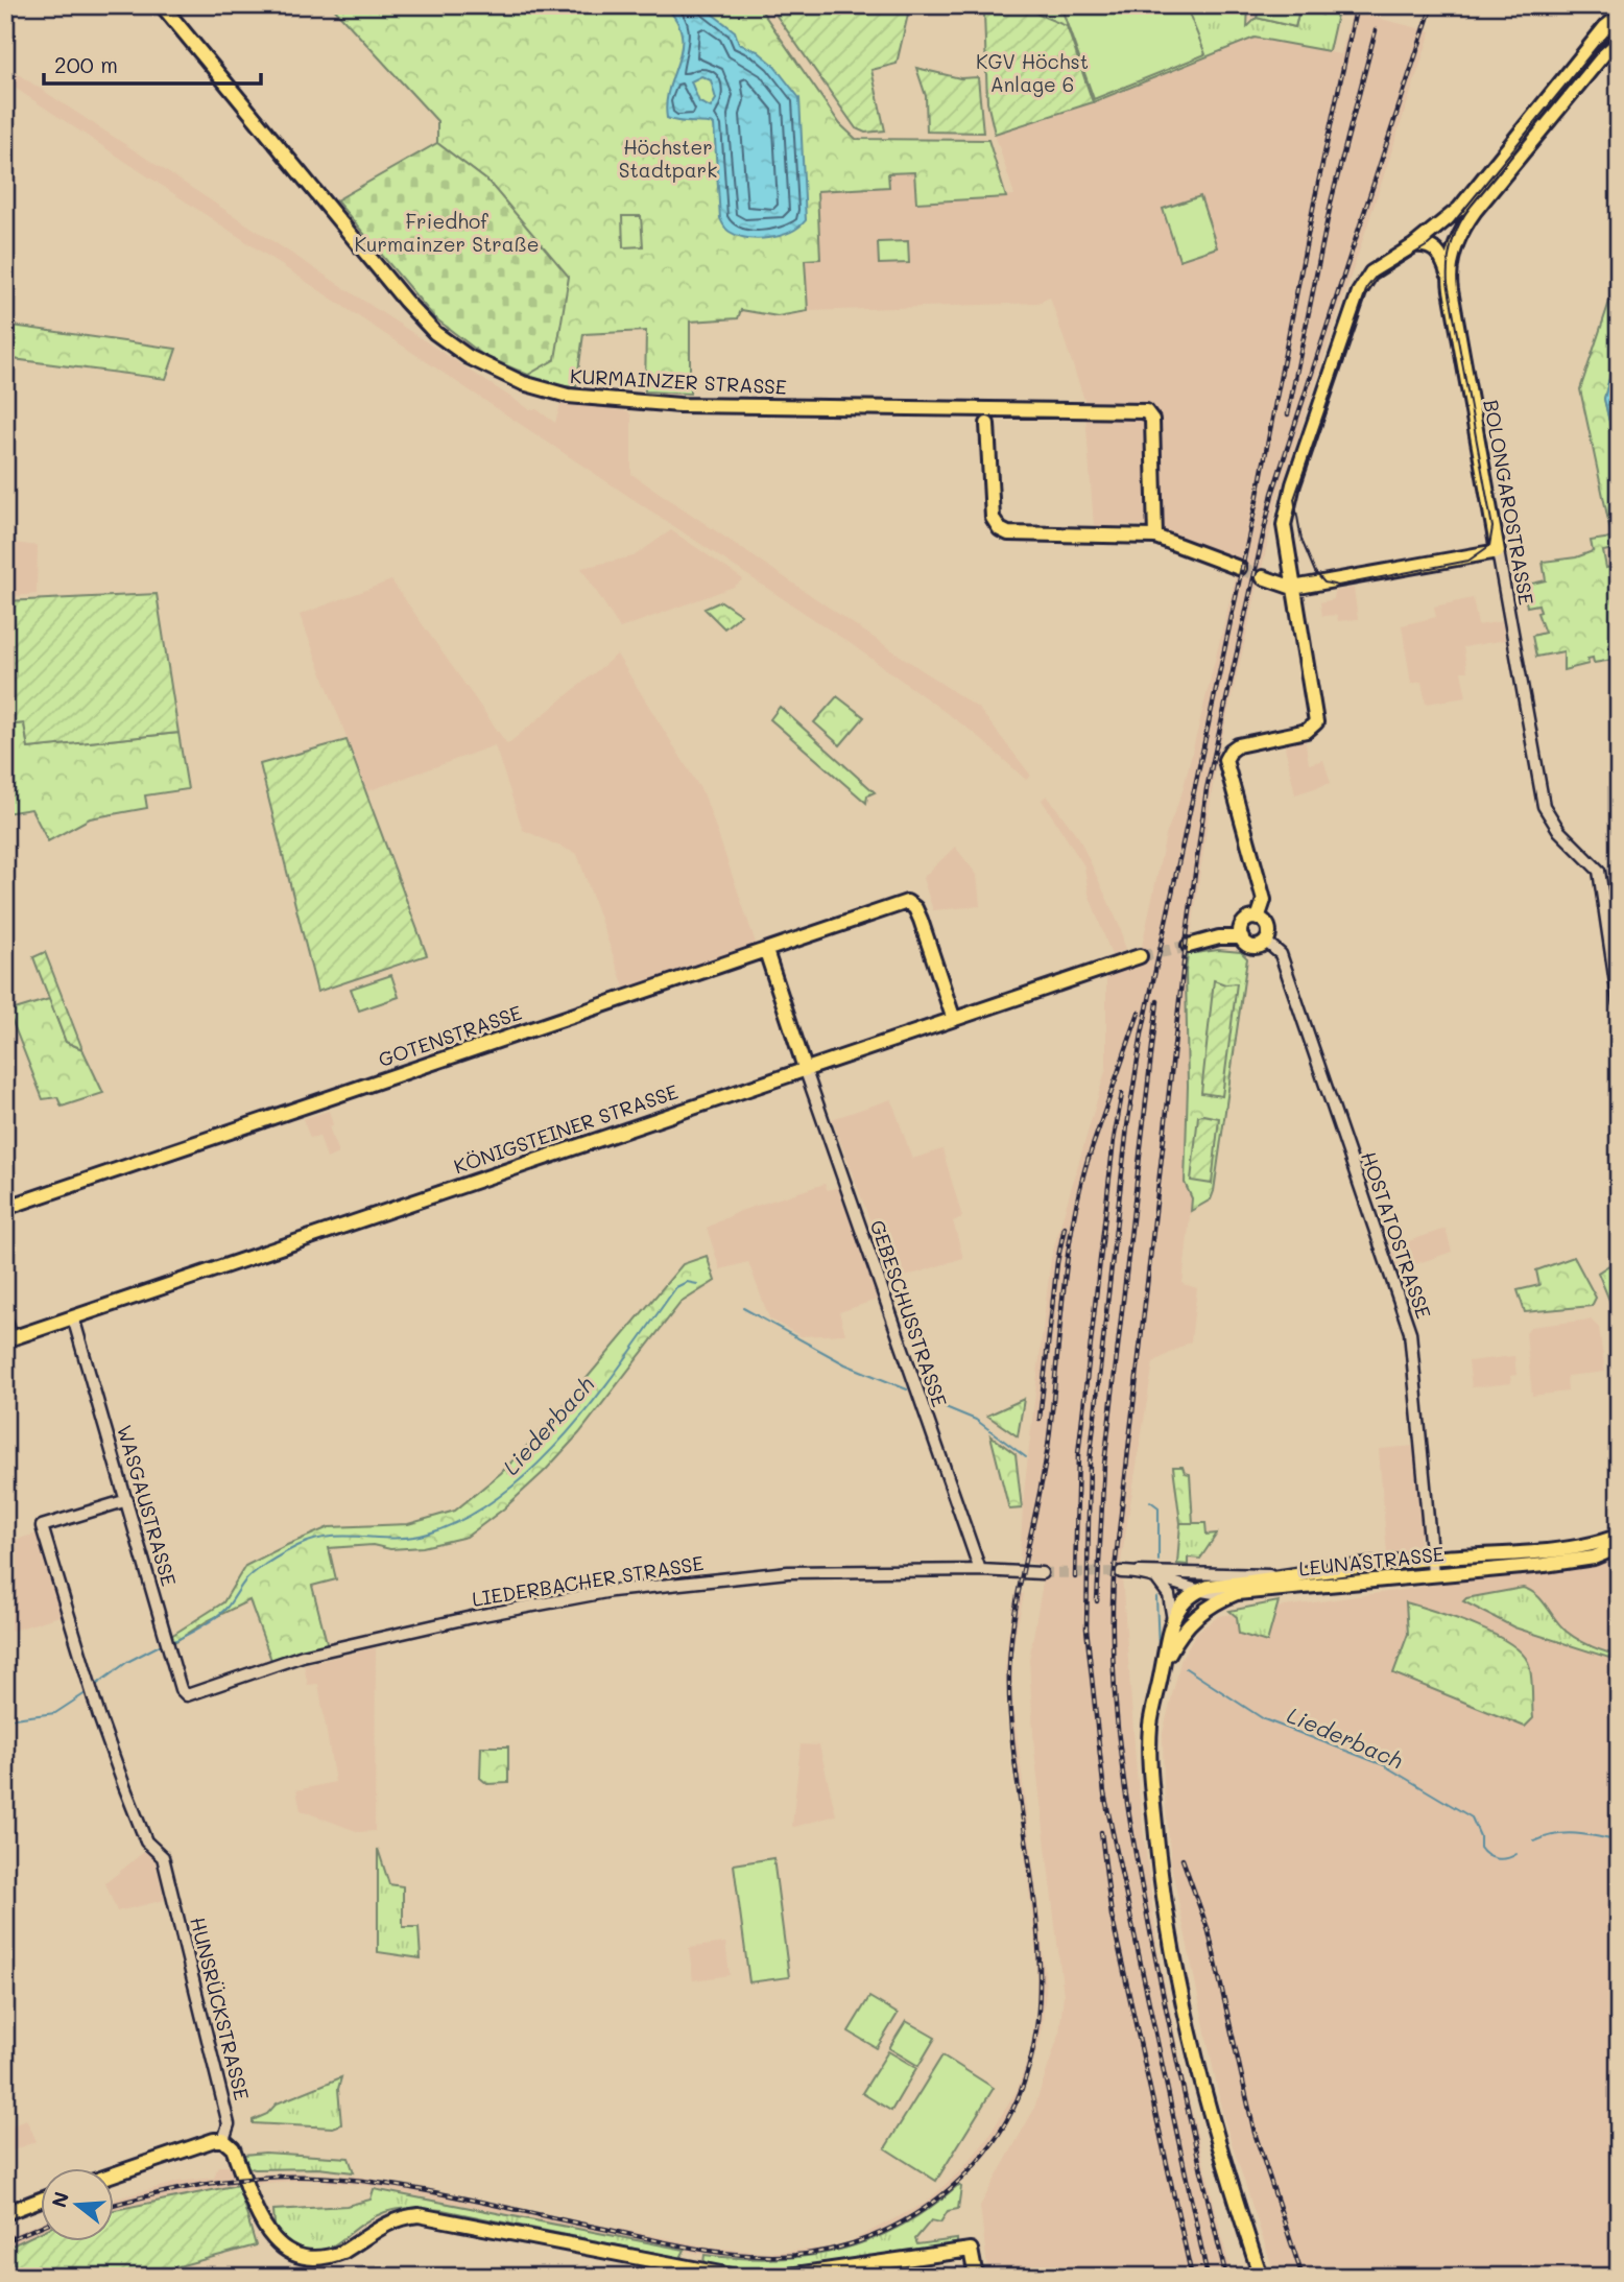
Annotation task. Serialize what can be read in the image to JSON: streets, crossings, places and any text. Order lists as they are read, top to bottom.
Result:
{
  "streets": {
    "main road": [
      "KURMAINZER STRASSE",
      "BOLONGAROSTRASSE",
      "GOTENSTRASSE",
      "KÖNIGSTEINER STRASSE",
      "LEUNASTRASSE"
    ],
    "street": [
      "HOSTATOSTRASSE",
      "GEBESCHUSSTRASSE",
      "WASGAUSTRASSE",
      "LIEDERBACHER STRASSE",
      "HUNSRÜCKSTRASSE"
    ]
  },
  "crossings": [
    ["BOLONGAROSTRASSE", "HOSTATOSTRASSE"],
    ["GOTENSTRASSE", "KÖNIGSTEINER STRASSE"],
    ["KÖNIGSTEINER STRASSE", "GEBESCHUSSTRASSE"],
    ["KÖNIGSTEINER STRASSE", "WASGAUSTRASSE"],
    ["HOSTATOSTRASSE", "LEUNASTRASSE"],
    ["GEBESCHUSSTRASSE", "LIEDERBACHER STRASSE"],
    ["WASGAUSTRASSE", "LIEDERBACHER STRASSE"],
    ["WASGAUSTRASSE", "HUNSRÜCKSTRASSE"]
  ],
  "water": ["Liederbach"],
  "parks": ["KGV Höchst Anlage 6", "Höchster Stadtpark", "Friedhof Kurmainzer Straße"],
  "scale_bar": "200 m",
  "north": "left"
}
